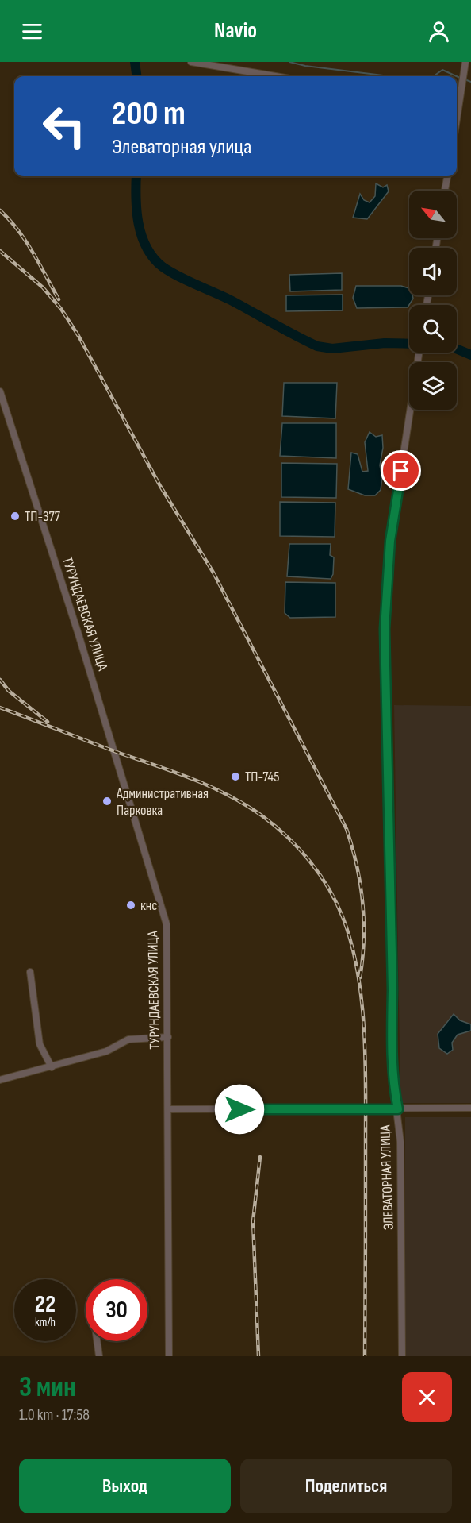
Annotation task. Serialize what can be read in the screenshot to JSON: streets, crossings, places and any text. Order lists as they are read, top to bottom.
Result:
{
  "streets": {
    "street": ["ТУРУНДАЕВСКАЯ УЛИЦА", "ЭЛЕВАТОРНАЯ УЛИЦА"]
  },
  "places": [
    "ТП-377",
    "ТП-745",
    "Административная Парковка",
    "кнс"
  ],
  "north": "top left",
  "page": {
    "header": "Navio",
    "turn": ["200 m", "Элеваторная улица"],
    "speed": "22 km/h",
    "limit": "30",
    "heading": ["3 мин", "1.0 km · 17:58"],
    "buttons": ["Выход", "Поделиться"]
  }
}
